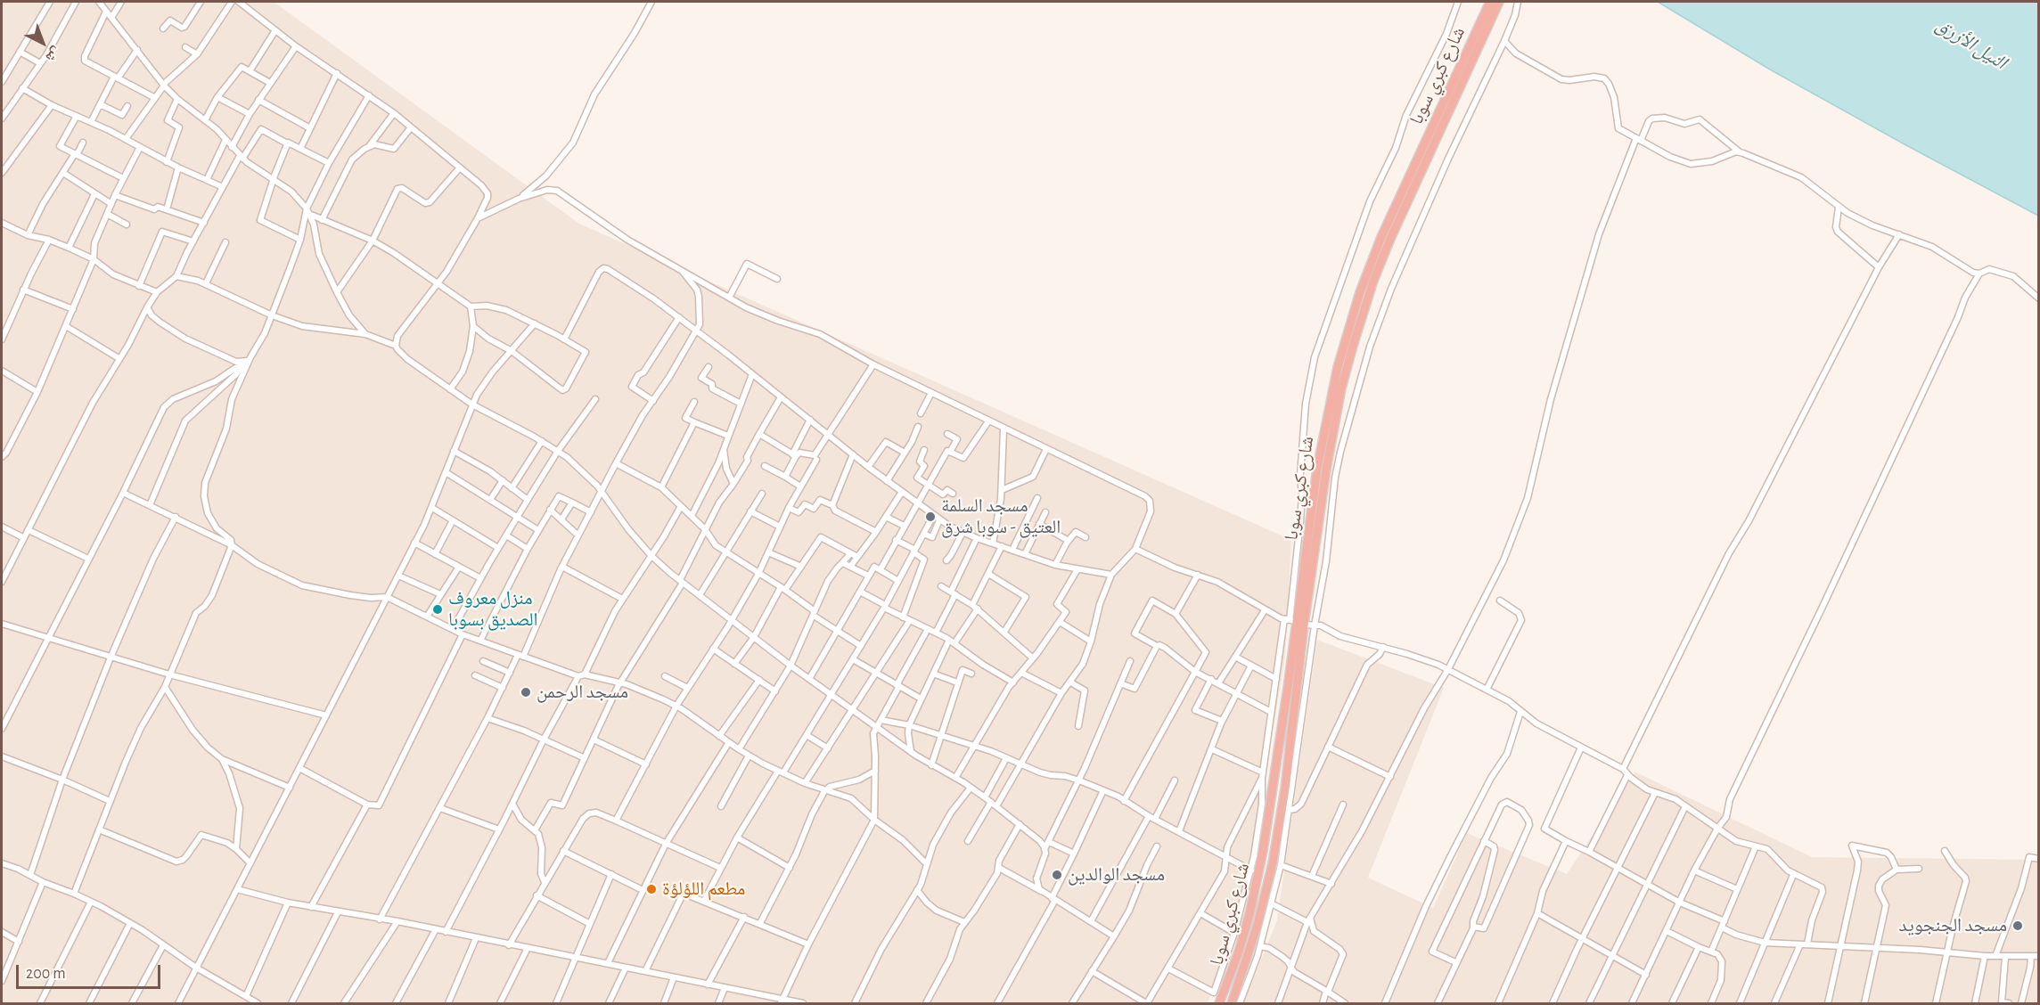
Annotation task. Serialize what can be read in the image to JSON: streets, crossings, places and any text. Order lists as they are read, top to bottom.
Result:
{
  "streets": {
    "highway": ["شارع كبري سوبا"]
  },
  "water": ["النيل الأزرق"],
  "places": [
    "مسجد السلمة العتيق - سوبا شرق",
    "منزل معروف الصديق بسوبا",
    "مسجد الرحمن",
    "مسجد الوالدين",
    "مطعم اللؤلؤة",
    "مسجد الجنجويد"
  ],
  "scale_bar": "200 m",
  "north": "bottom right"
}
